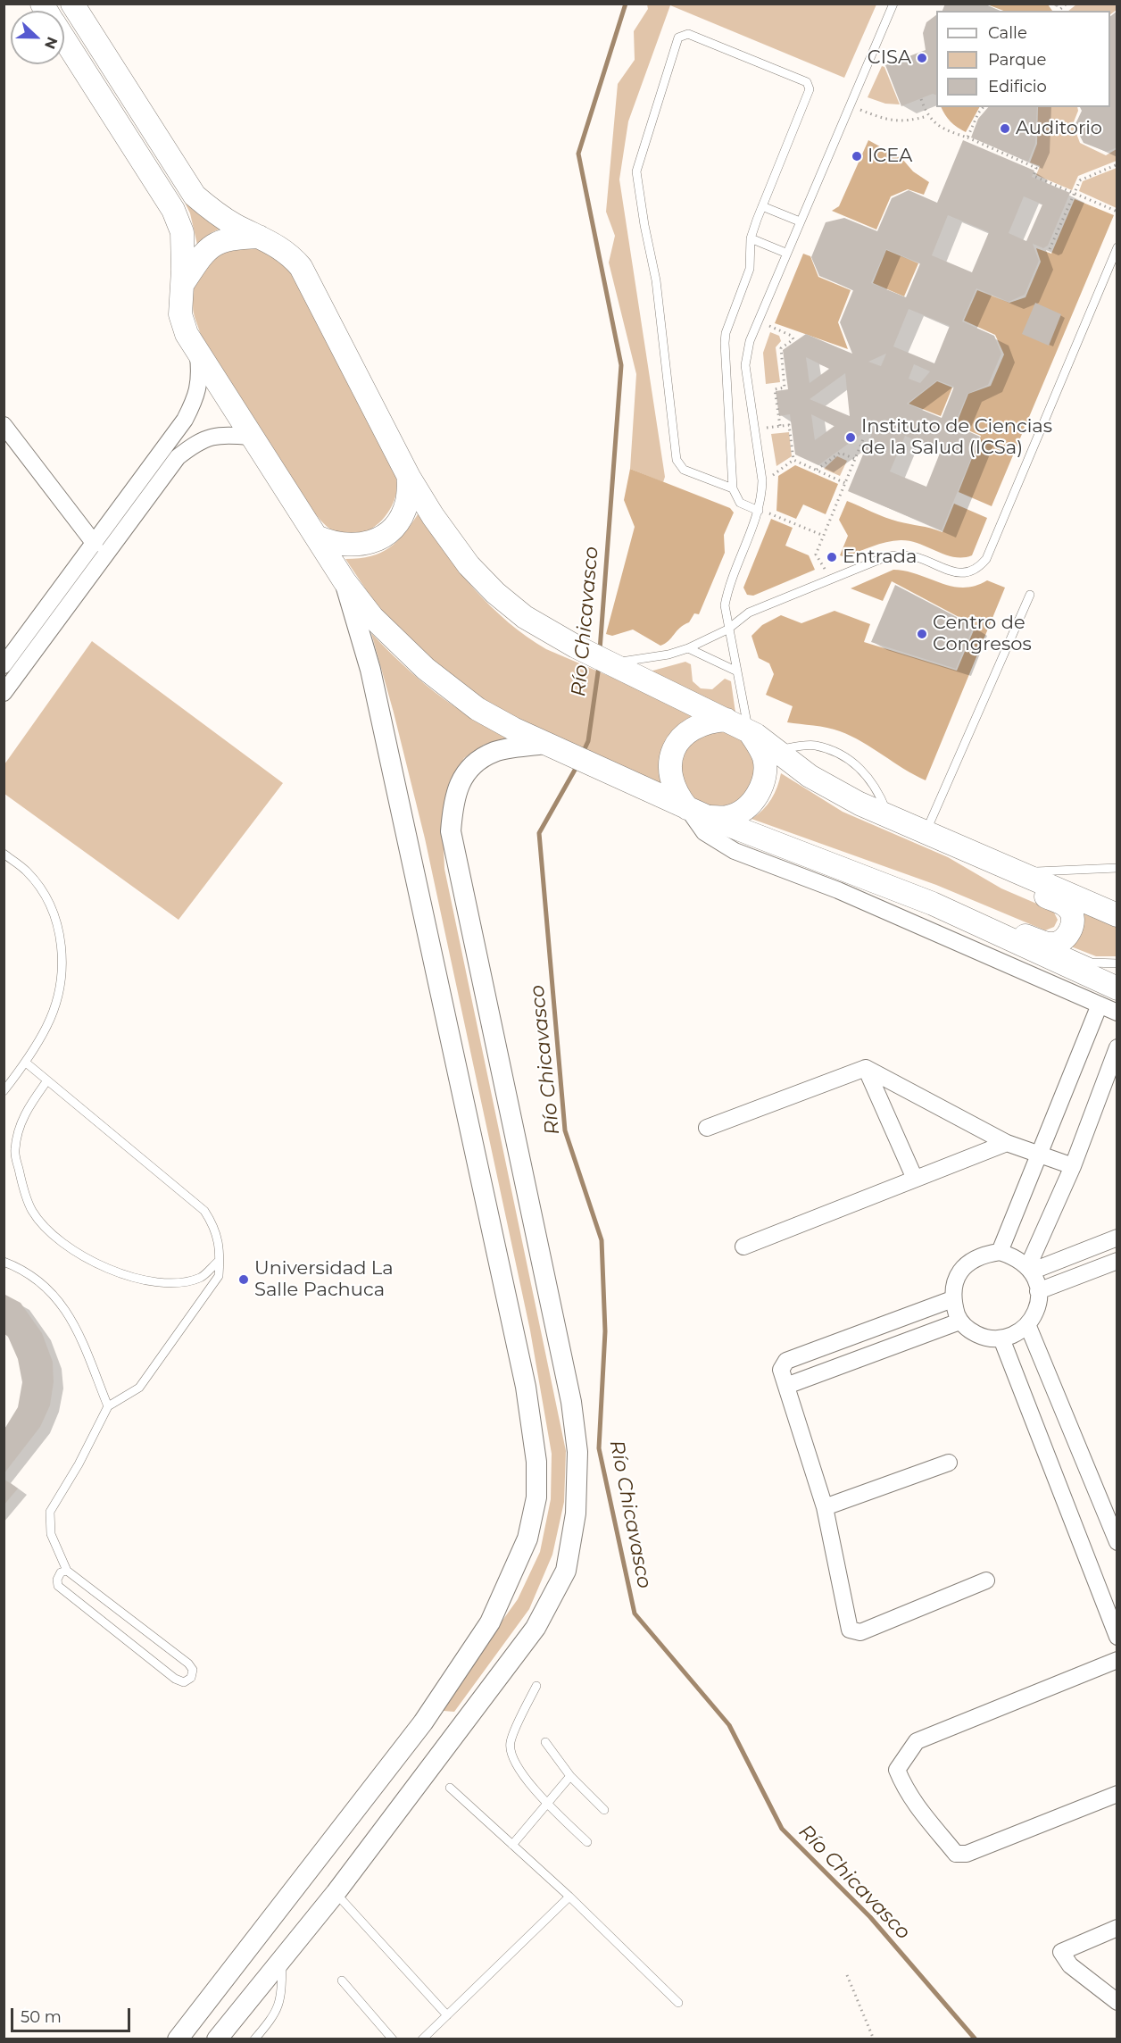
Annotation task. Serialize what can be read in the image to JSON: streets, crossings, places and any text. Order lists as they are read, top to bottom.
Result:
{
  "water": ["Río Chicavasco"],
  "places": [
    "CISA",
    "Auditorio",
    "ICEA",
    "Instituto de Ciencias de la Salud (ICSa)",
    "Entrada",
    "Centro de Congresos",
    "Universidad La Salle Pachuca"
  ],
  "legend": ["Calle", "Parque", "Edificio"],
  "scale_bar": "50 m",
  "north": "right"
}
